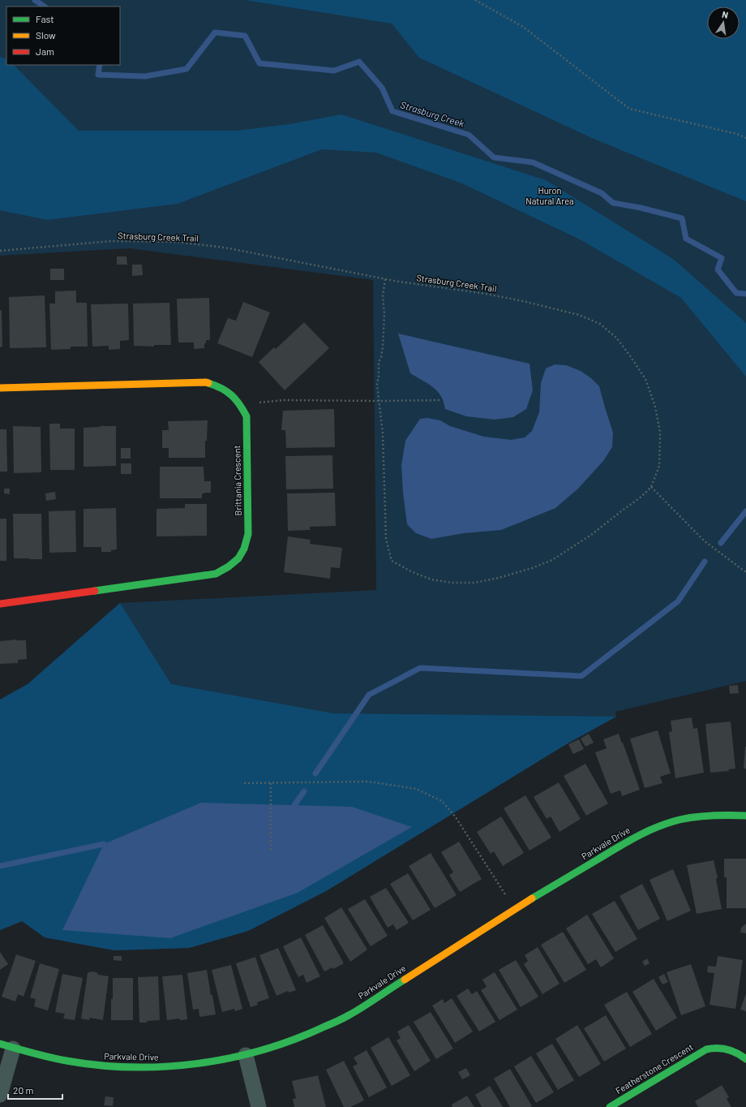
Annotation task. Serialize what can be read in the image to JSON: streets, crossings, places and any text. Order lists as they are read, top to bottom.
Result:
{
  "streets": {
    "street": ["Brittania Crescent", "Parkvale Drive", "Featherstone Crescent"],
    "path": ["Strasburg Creek Trail"]
  },
  "water": ["Strasburg Creek"],
  "parks": ["Huron Natural Area"],
  "legend": ["Fast", "Slow", "Jam"],
  "scale_bar": "20 m",
  "north": "top"
}
